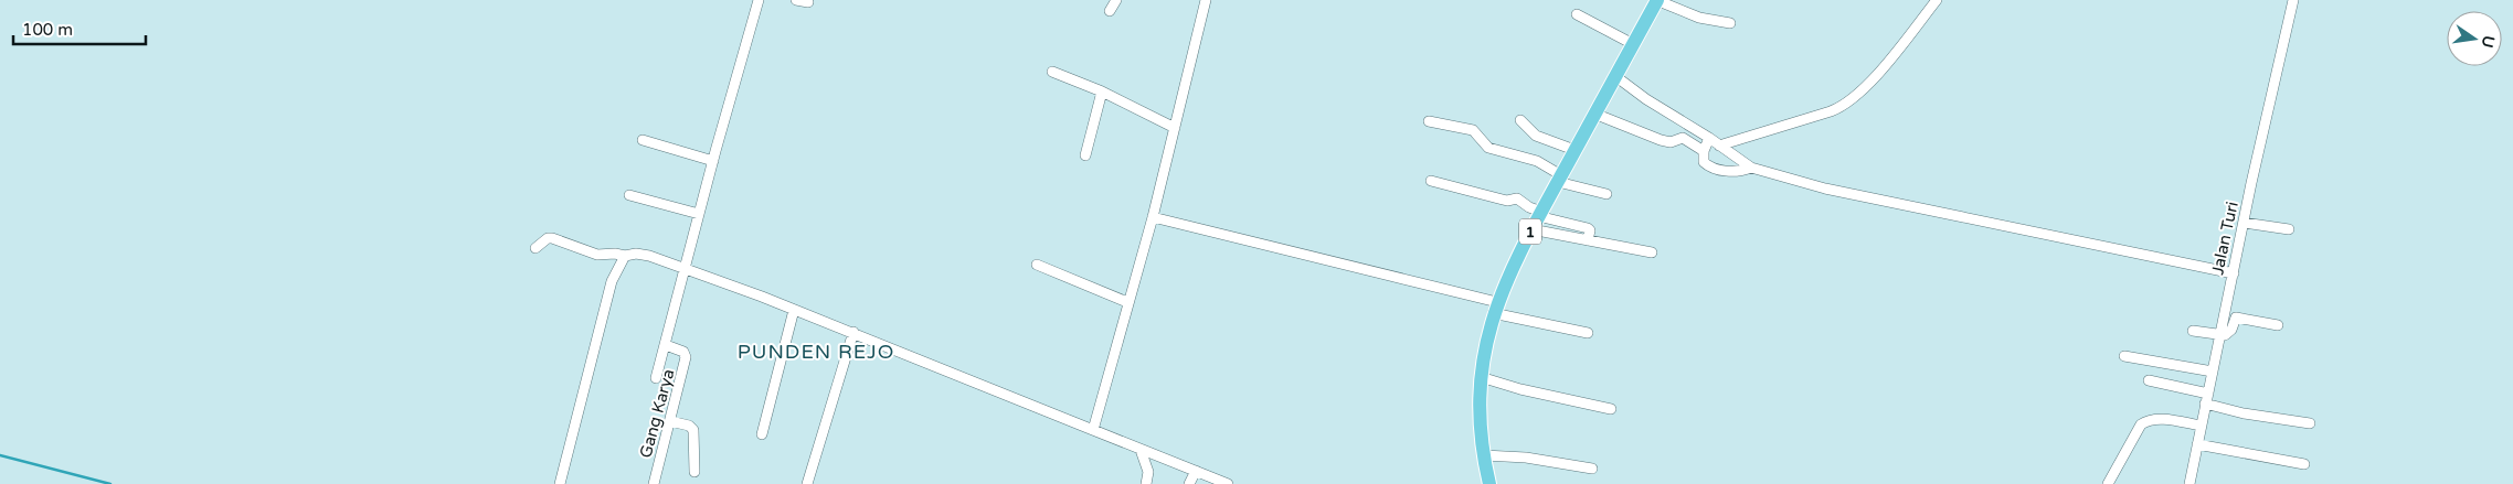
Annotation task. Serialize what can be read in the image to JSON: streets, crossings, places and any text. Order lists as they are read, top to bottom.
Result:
{
  "streets": {
    "highway": ["1"],
    "street": ["Jalan Turi", "Gang Karya"]
  },
  "districts": ["PUNDEN REJO"],
  "scale_bar": "100 m",
  "north": "right"
}
